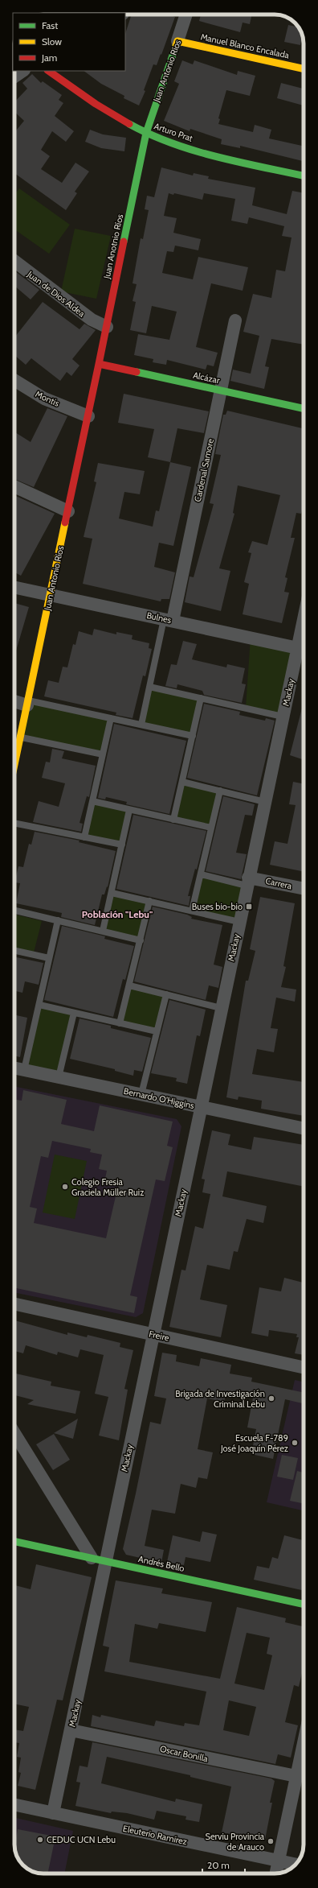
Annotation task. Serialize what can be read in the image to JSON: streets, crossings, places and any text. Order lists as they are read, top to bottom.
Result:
{
  "streets": {
    "main road": [
      "Manuel Blanco Encalada",
      "Juan Antonio Ríos",
      "Arturo Prat",
      "Juan Anotnio Ríos",
      "Alcázar",
      "Andrés Bello"
    ],
    "street": [
      "Juan de Dios Aldea",
      "Montis",
      "Cardenal Samore",
      "Bulnes",
      "Mackay",
      "Carrera",
      "Bernardo O'Higgins",
      "Freire",
      "Oscar Bonilla",
      "Eleuterio Ramírez"
    ]
  },
  "crossings": [
    ["Manuel Blanco Encalada", "Juan Antonio Ríos"],
    ["Juan Antonio Ríos", "Arturo Prat"],
    ["Juan Antonio Ríos", "Juan Anotnio Ríos"],
    ["Juan Antonio Ríos", "Alcázar"],
    ["Juan Antonio Ríos", "Montis"],
    ["Juan Antonio Ríos", "Bulnes"],
    ["Arturo Prat", "Juan Anotnio Ríos"],
    ["Juan Anotnio Ríos", "Juan de Dios Aldea"],
    ["Juan Anotnio Ríos", "Alcázar"],
    ["Alcázar", "Cardenal Samore"],
    ["Cardenal Samore", "Bulnes"],
    ["Bulnes", "Mackay"],
    ["Mackay", "Carrera"],
    ["Mackay", "Bernardo O'Higgins"],
    ["Mackay", "Freire"],
    ["Mackay", "Andrés Bello"],
    ["Mackay", "Oscar Bonilla"],
    ["Mackay", "Eleuterio Ramírez"]
  ],
  "districts": ["Población \"Lebu\""],
  "places": {
    "transit": ["Buses bio-bio"],
    "other": [
      "Colegio Fresia Graciela Müller Ruiz",
      "Brigada de Investigación Criminal Lebu",
      "Escuela F-789 José Joaquín Pérez",
      "CEDUC UCN Lebu",
      "Serviu Provincia de Arauco"
    ]
  },
  "legend": ["Fast", "Slow", "Jam"],
  "scale_bar": "20 m"
}
